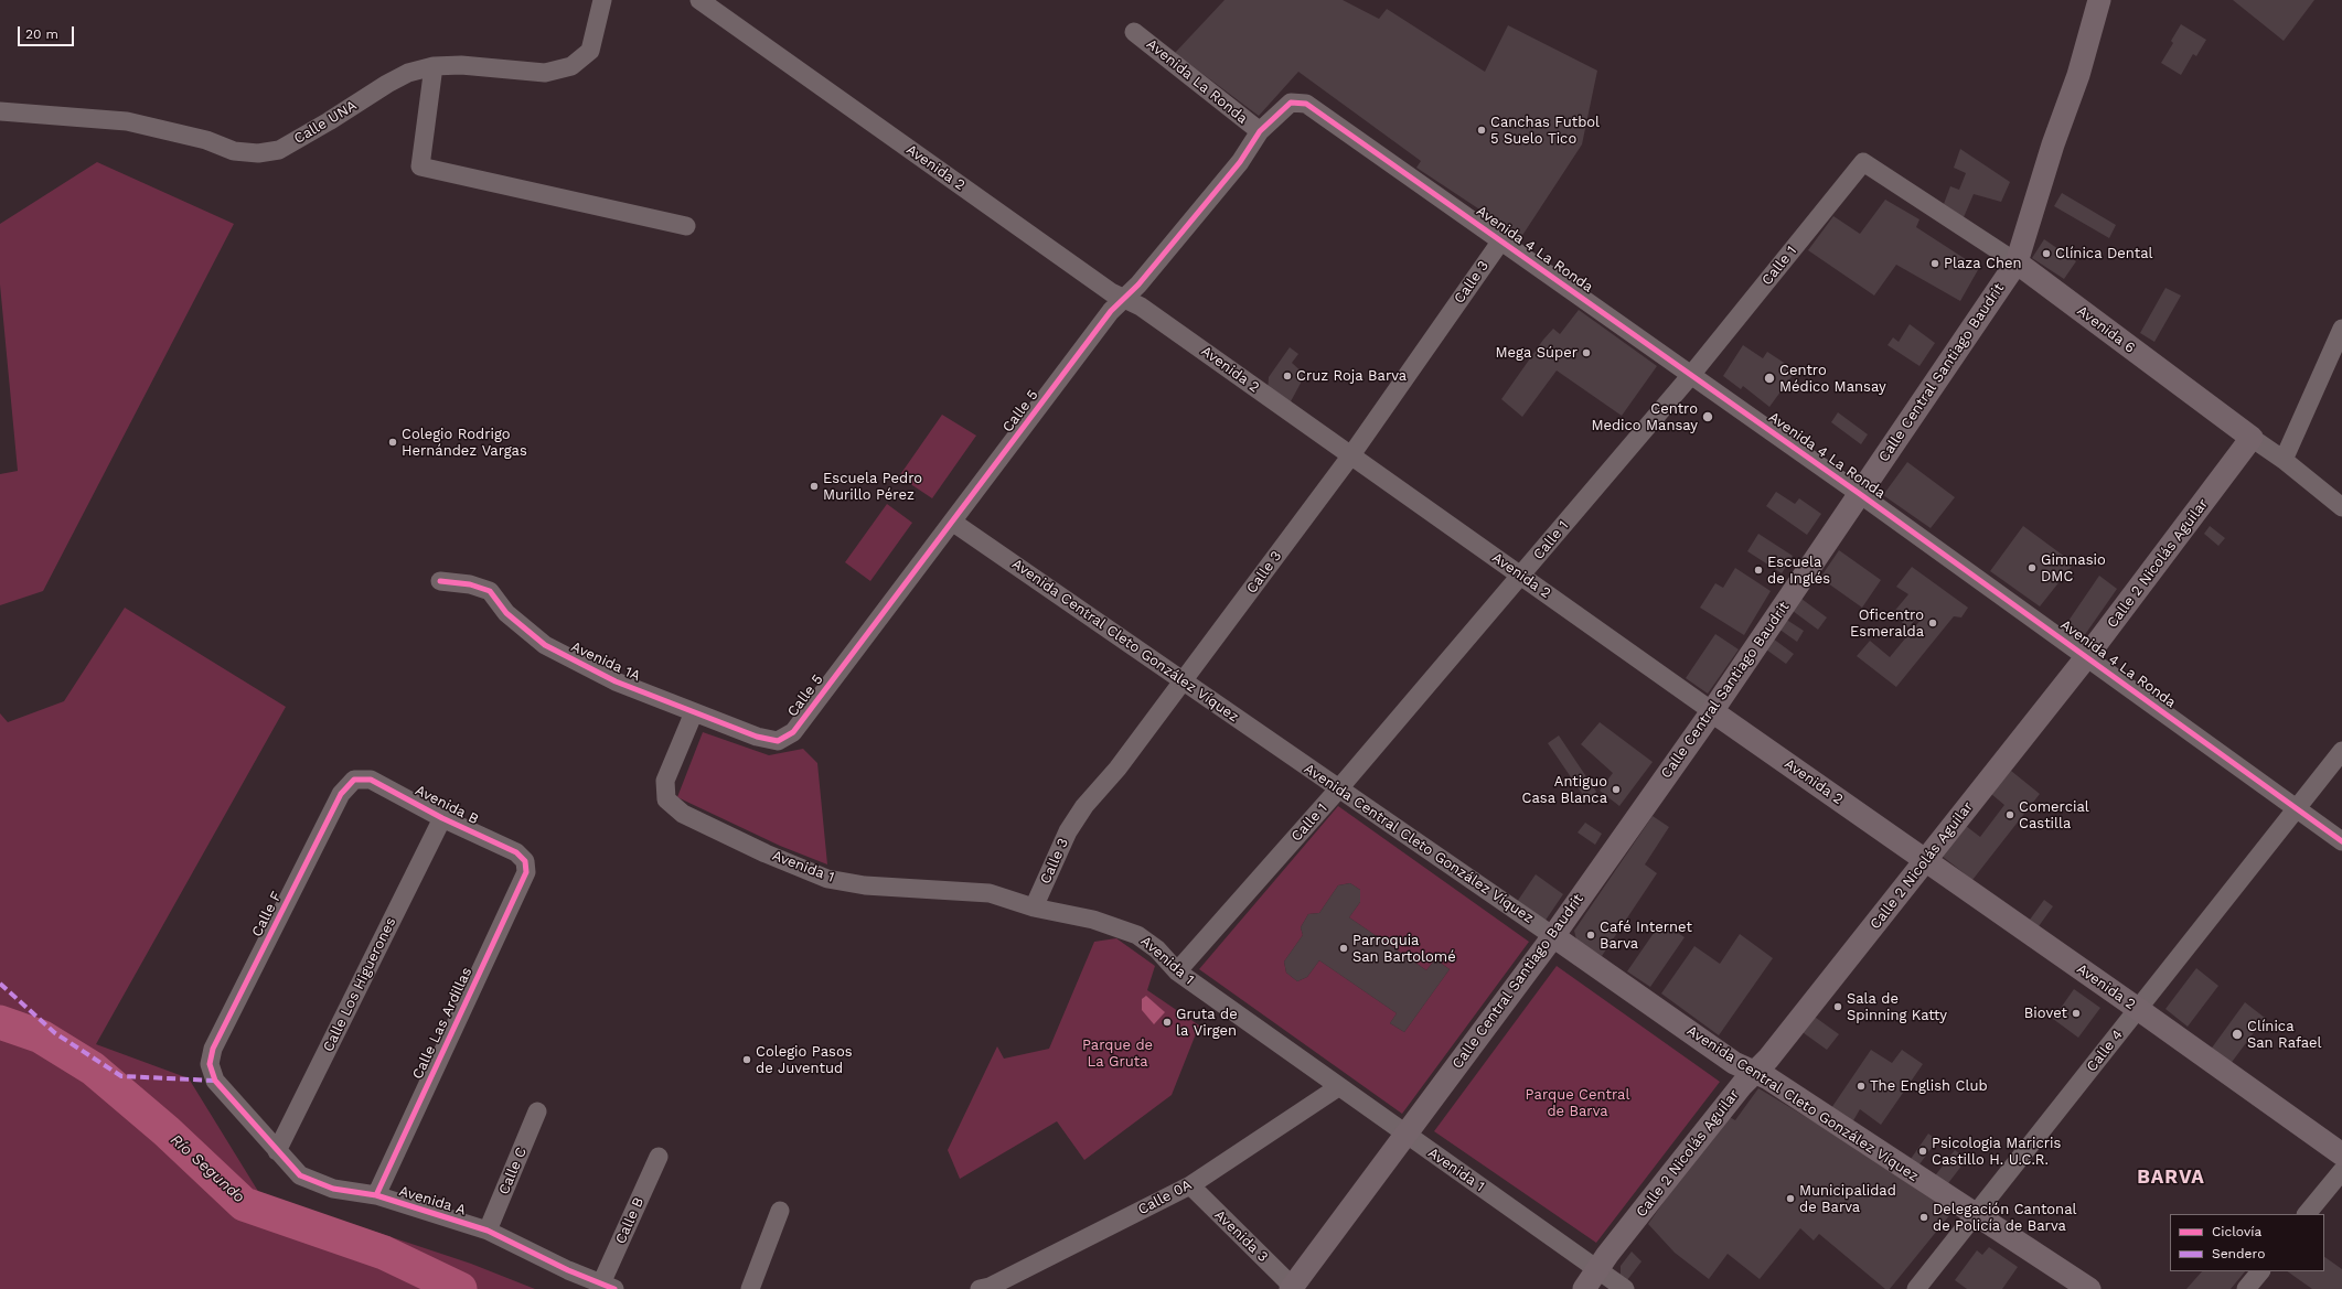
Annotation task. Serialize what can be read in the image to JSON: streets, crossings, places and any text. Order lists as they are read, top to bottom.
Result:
{
  "streets": {
    "main road": [
      "Avenida 2",
      "Avenida 6",
      "Calle Central Santiago Baudrit",
      "Calle 2 Nicolás Aguilar",
      "Avenida Central Cleto González Víquez"
    ],
    "street": [
      "Avenida La Ronda",
      "Calle UNA",
      "Avenida 4 La Ronda",
      "Calle 1",
      "Calle 3",
      "Calle 5",
      "Avenida 1A",
      "Avenida B",
      "Avenida 1",
      "Calle F",
      "Calle Los Higuerones",
      "Calle Las Ardillas",
      "Calle 4",
      "Calle C",
      "Calle 0A",
      "Avenida A",
      "Calle B",
      "Avenida 3"
    ]
  },
  "crossings": [
    ["Avenida La Ronda", "Calle 5"],
    ["Avenida 2", "Calle 1"],
    ["Avenida 2", "Calle 3"],
    ["Avenida 2", "Calle Central Santiago Baudrit"],
    ["Avenida 2", "Calle 5"],
    ["Avenida 2", "Calle 2 Nicolás Aguilar"],
    ["Avenida 2", "Calle 4"],
    ["Avenida 4 La Ronda", "Calle 1"],
    ["Avenida 4 La Ronda", "Calle 3"],
    ["Avenida 4 La Ronda", "Calle Central Santiago Baudrit"],
    ["Avenida 4 La Ronda", "Calle 5"],
    ["Avenida 4 La Ronda", "Calle 2 Nicolás Aguilar"],
    ["Avenida 4 La Ronda", "Calle 4"],
    ["Calle 1", "Avenida 6"],
    ["Calle 1", "Avenida Central Cleto González Víquez"],
    ["Calle 1", "Avenida 1"],
    ["Calle 3", "Avenida Central Cleto González Víquez"],
    ["Calle 3", "Avenida 1"],
    ["Avenida 6", "Calle Central Santiago Baudrit"],
    ["Avenida 6", "Calle 2 Nicolás Aguilar"],
    ["Calle Central Santiago Baudrit", "Avenida Central Cleto González Víquez"],
    ["Calle Central Santiago Baudrit", "Avenida 1"],
    ["Calle Central Santiago Baudrit", "Avenida 3"],
    ["Calle 5", "Avenida Central Cleto González Víquez"],
    ["Calle 5", "Avenida 1A"],
    ["Calle 2 Nicolás Aguilar", "Avenida Central Cleto González Víquez"],
    ["Calle 2 Nicolás Aguilar", "Avenida 1"],
    ["Avenida Central Cleto González Víquez", "Calle 4"],
    ["Avenida 1A", "Avenida 1"],
    ["Avenida B", "Calle F"],
    ["Avenida B", "Calle Los Higuerones"],
    ["Avenida B", "Calle Las Ardillas"],
    ["Avenida 1", "Calle 0A"],
    ["Calle F", "Avenida A"],
    ["Calle Los Higuerones", "Avenida A"],
    ["Calle Las Ardillas", "Avenida A"],
    ["Calle C", "Avenida A"],
    ["Calle 0A", "Avenida 3"],
    ["Avenida A", "Calle B"]
  ],
  "districts": ["BARVA"],
  "water": ["Río Segundo"],
  "parks": ["Parque de La Gruta", "Parque Central de Barva"],
  "places": [
    "Canchas Futbol 5 Suelo Tico",
    "Clínica Dental",
    "Plaza Chen",
    "Mega Súper",
    "Cruz Roja Barva",
    "Centro Médico Mansay",
    "Centro Medico Mansay",
    "Colegio Rodrigo Hernández Vargas",
    "Escuela Pedro Murillo Pérez",
    "Gimnasio DMC",
    "Escuela de Inglés",
    "Oficentro Esmeralda",
    "Antiguo Casa Blanca",
    "Comercial Castilla",
    "Café Internet Barva",
    "Parroquia San Bartolomé",
    "Sala de Spinning Katty",
    "Biovet",
    "Gruta de la Virgen",
    "Clínica San Rafael",
    "Colegio Pasos de Juventud",
    "The English Club",
    "Psicologia Maricris Castillo H. U.C.R.",
    "Municipalidad de Barva",
    "Delegación Cantonal de Policía de Barva"
  ],
  "legend": ["Ciclovía", "Sendero"],
  "scale_bar": "20 m"
}
